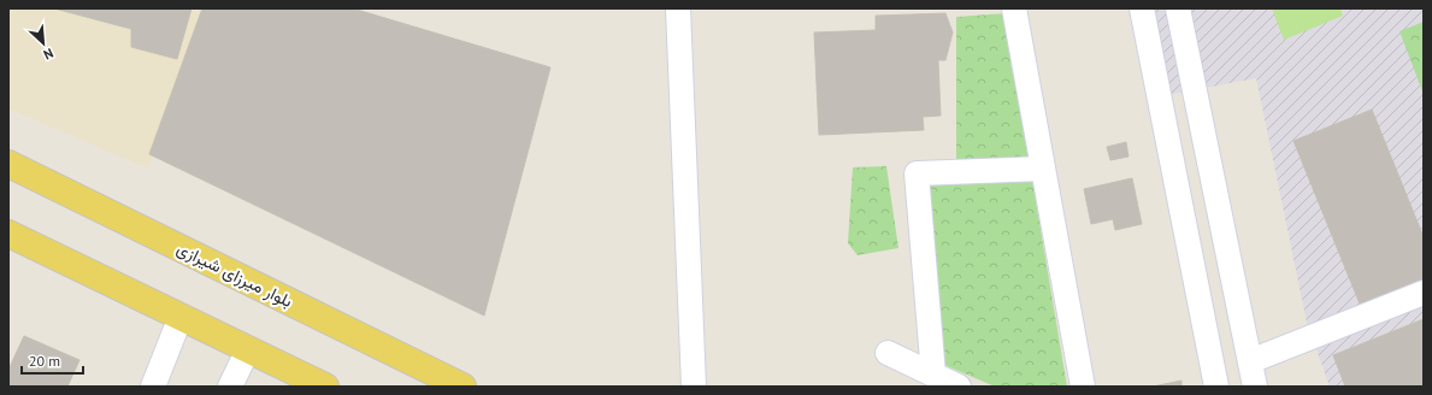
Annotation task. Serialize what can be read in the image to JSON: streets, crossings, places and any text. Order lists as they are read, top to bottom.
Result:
{
  "streets": {
    "main road": ["بلوار میرزای شیرازی"]
  },
  "scale_bar": "20 m",
  "north": "bottom right"
}
